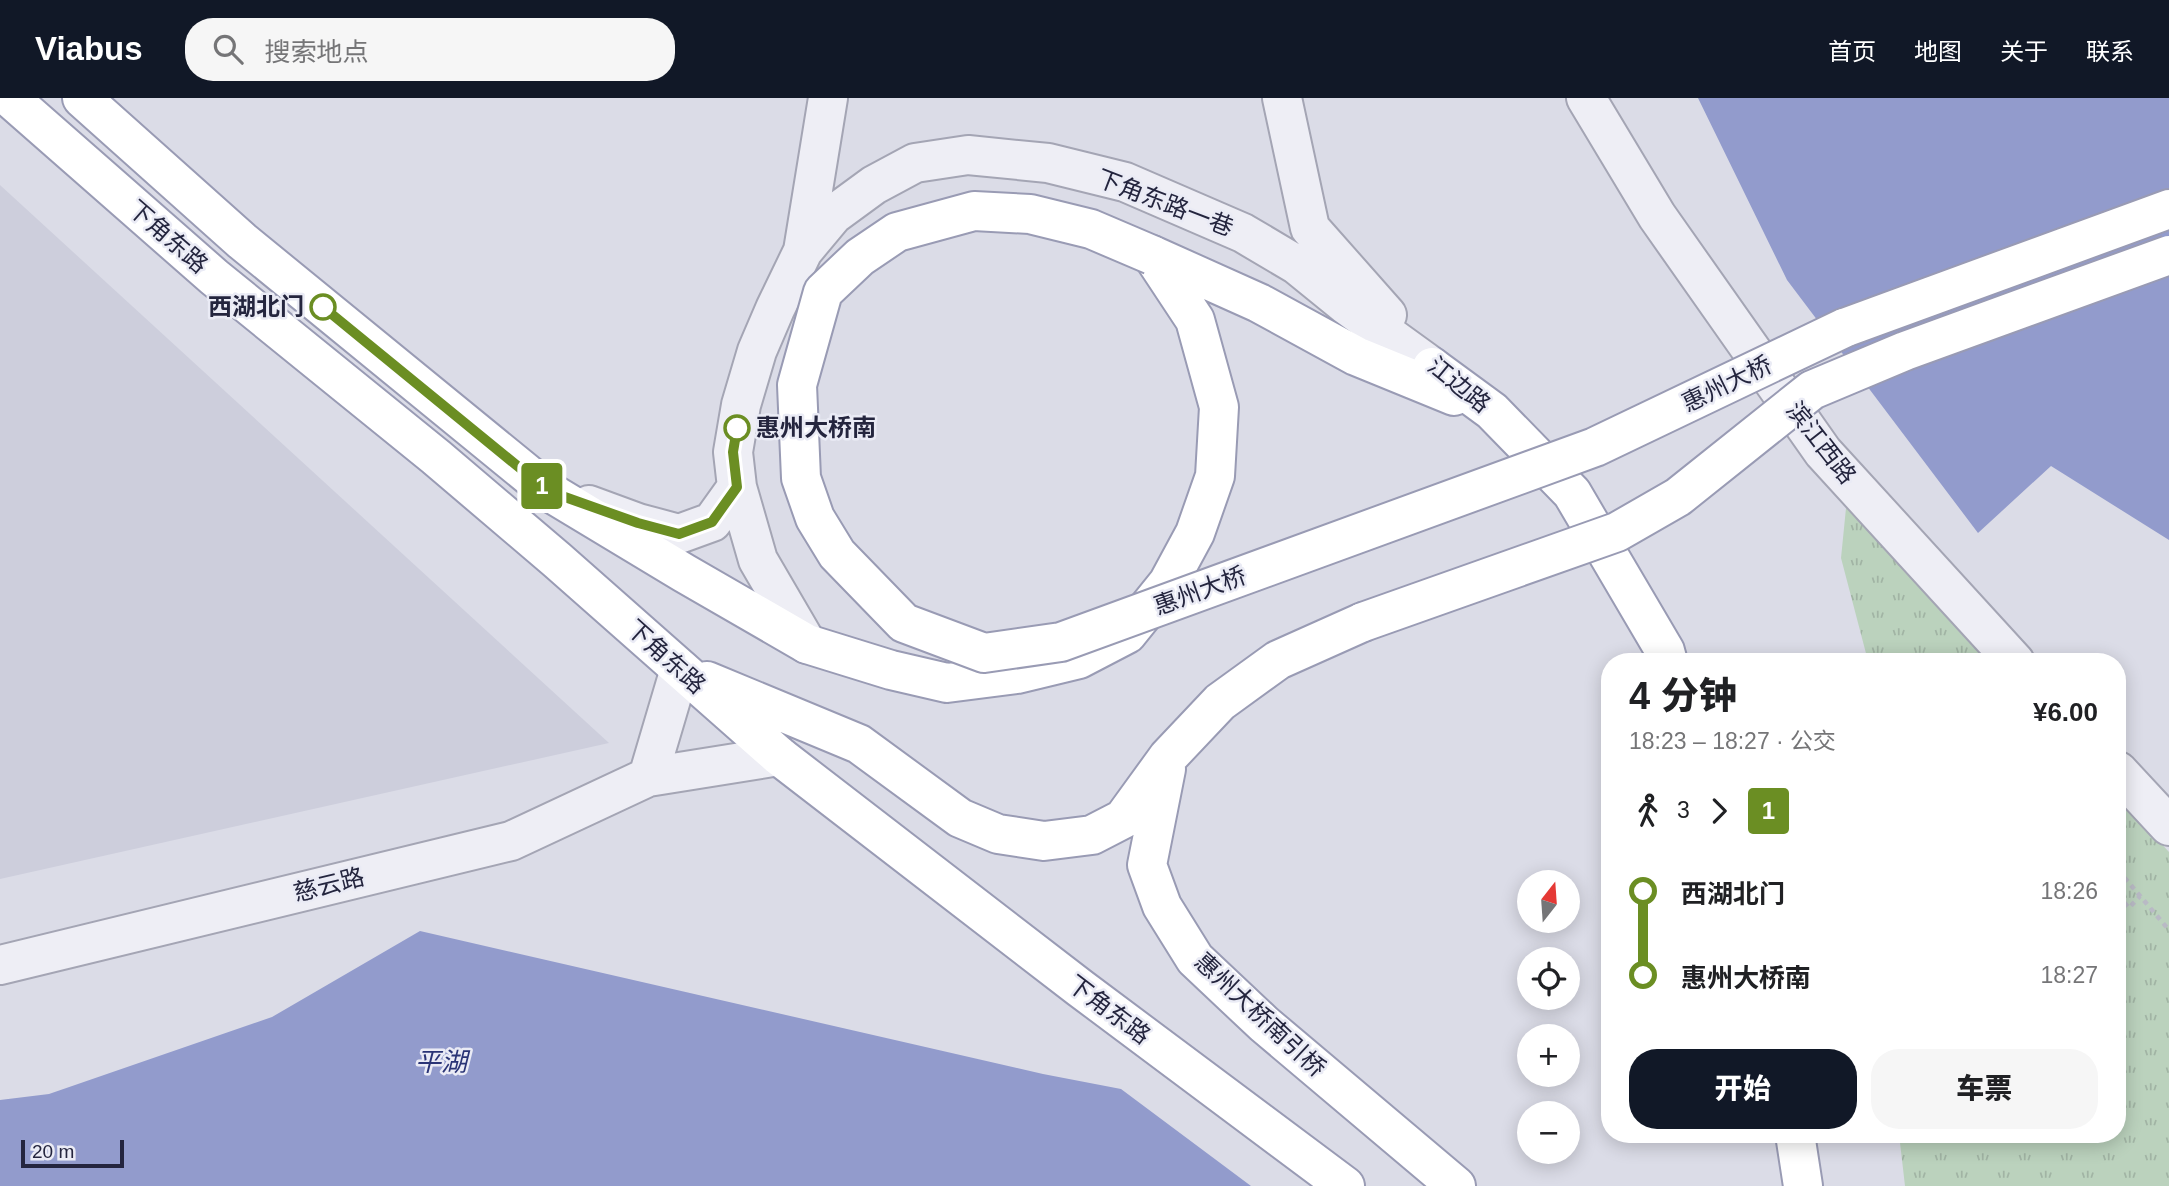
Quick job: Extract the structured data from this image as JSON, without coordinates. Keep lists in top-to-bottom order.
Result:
{
  "streets": {
    "main road": [
      "下角东路",
      "惠州大桥",
      "江边路",
      "惠州大桥南引桥"
    ],
    "street": ["下角东路一巷", "滨江西路", "慈云路"]
  },
  "crossings": [
    ["下角东路一巷", "下角东路"],
    ["下角东路一巷", "江边路"],
    ["下角东路", "惠州大桥"],
    ["下角东路", "慈云路"],
    ["惠州大桥", "江边路"],
    ["惠州大桥", "惠州大桥南引桥"]
  ],
  "water": ["平湖"],
  "places": ["西湖北门", "惠州大桥南"],
  "lines": ["bus line 1"],
  "scale_bar": "20 m",
  "north": "top",
  "page": {
    "header": "Viabus",
    "search": "搜索地点",
    "nav": [
      "首页",
      "地图",
      "关于",
      "联系"
    ],
    "on_map": "1",
    "heading": ["4 分钟", "18:23 – 18:27 · 公交", "¥6.00"],
    "legs": ["3", "1"],
    "list": [
      {
        "name": "西湖北门",
        "value": "18:26"
      },
      {
        "name": "惠州大桥南",
        "value": "18:27"
      }
    ],
    "map_buttons": ["+", "−"],
    "buttons": ["开始", "车票"],
    "scale": "20 m"
  }
}
